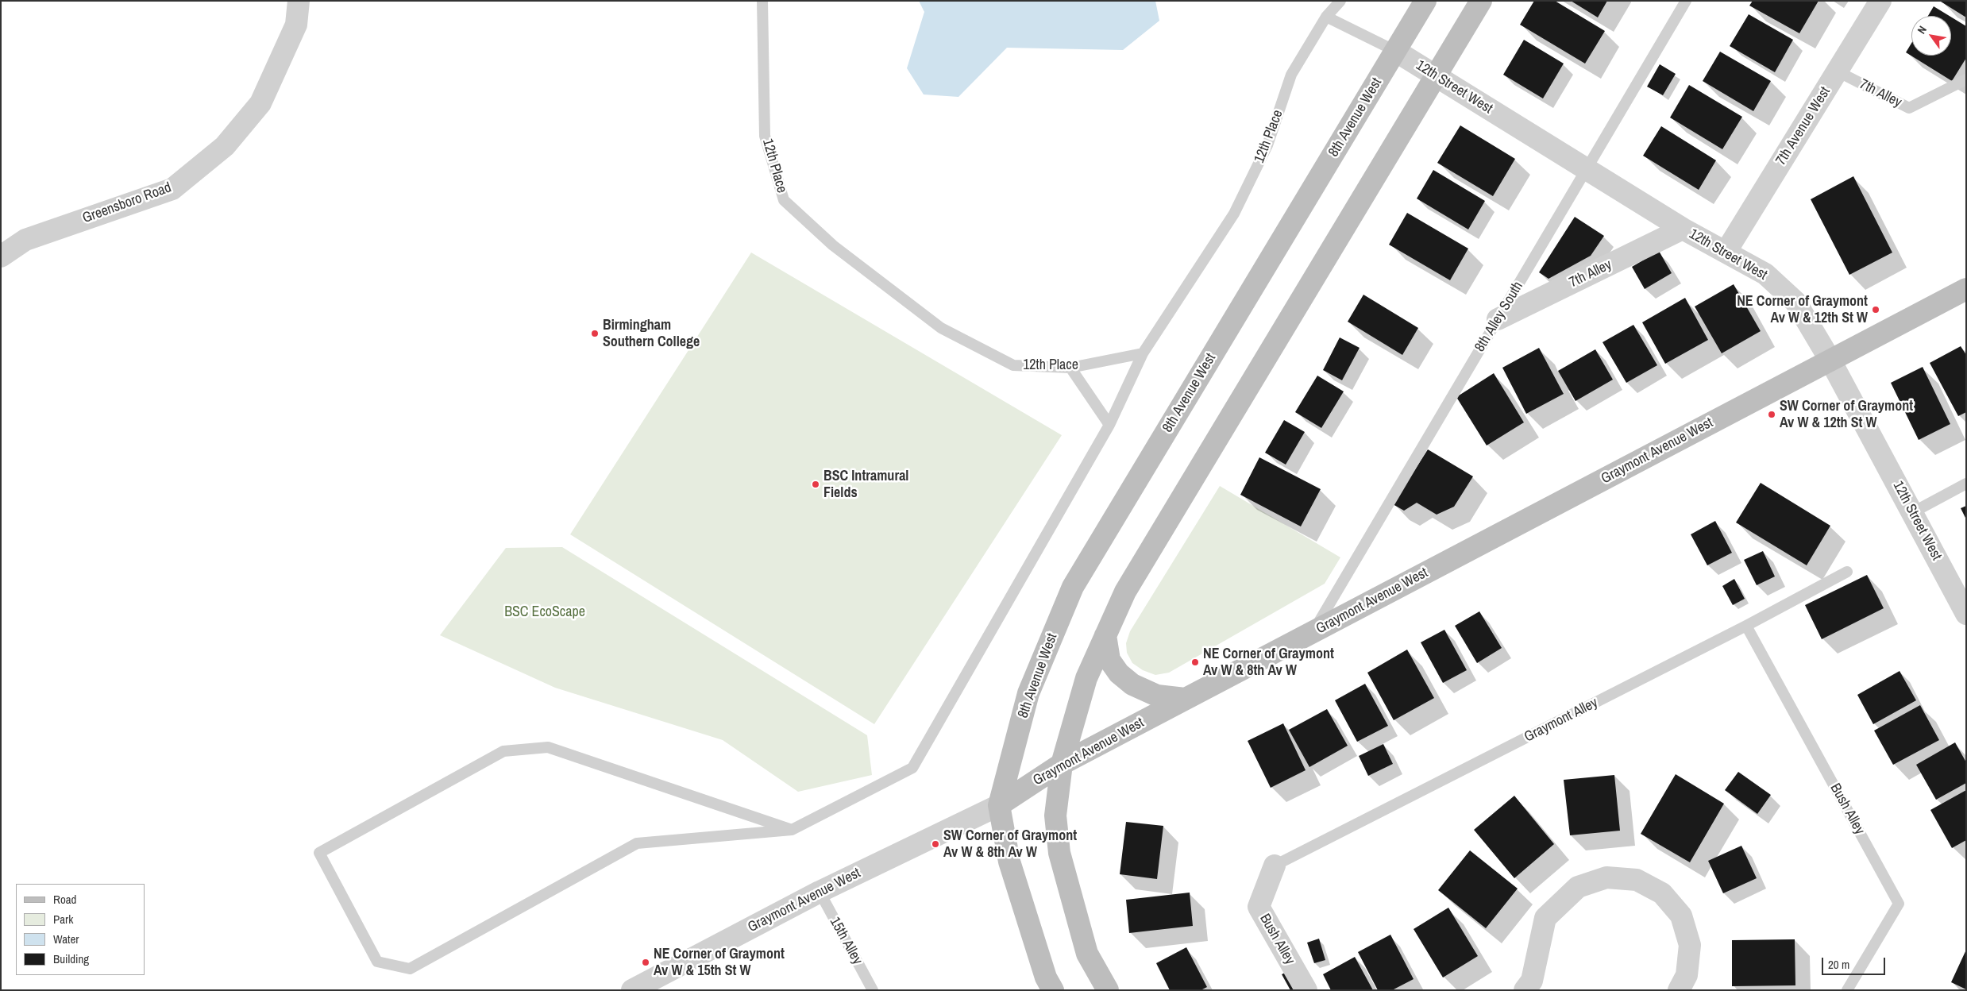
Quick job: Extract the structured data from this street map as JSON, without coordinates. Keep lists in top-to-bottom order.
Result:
{
  "streets": {
    "main road": ["8th Avenue West", "Graymont Avenue West"],
    "street": [
      "12th Street West",
      "7th Alley",
      "7th Avenue West",
      "Greensboro Road",
      "Bush Alley"
    ],
    "lane": [
      "12th Place",
      "8th Alley South",
      "Graymont Alley",
      "15th Alley"
    ]
  },
  "crossings": [
    ["12th Street West", "7th Alley"],
    ["12th Street West", "8th Avenue West"],
    ["12th Street West", "7th Avenue West"],
    ["12th Street West", "8th Alley South"],
    ["12th Street West", "Graymont Avenue West"],
    ["7th Alley", "7th Avenue West"],
    ["7th Alley", "8th Alley South"],
    ["8th Avenue West", "Graymont Avenue West"],
    ["8th Alley South", "Graymont Avenue West"],
    ["Graymont Avenue West", "15th Alley"],
    ["Graymont Alley", "Bush Alley"]
  ],
  "parks": ["BSC EcoScape"],
  "places": [
    "NE Corner of Graymont Av W & 12th St W",
    "Birmingham Southern College",
    "SW Corner of Graymont Av W & 12th St W",
    "BSC Intramural Fields",
    "NE Corner of Graymont Av W & 8th Av W",
    "SW Corner of Graymont Av W & 8th Av W",
    "NE Corner of Graymont Av W & 15th St W"
  ],
  "legend": [
    "Road",
    "Park",
    "Water",
    "Building"
  ],
  "scale_bar": "20 m",
  "north": "top left"
}
